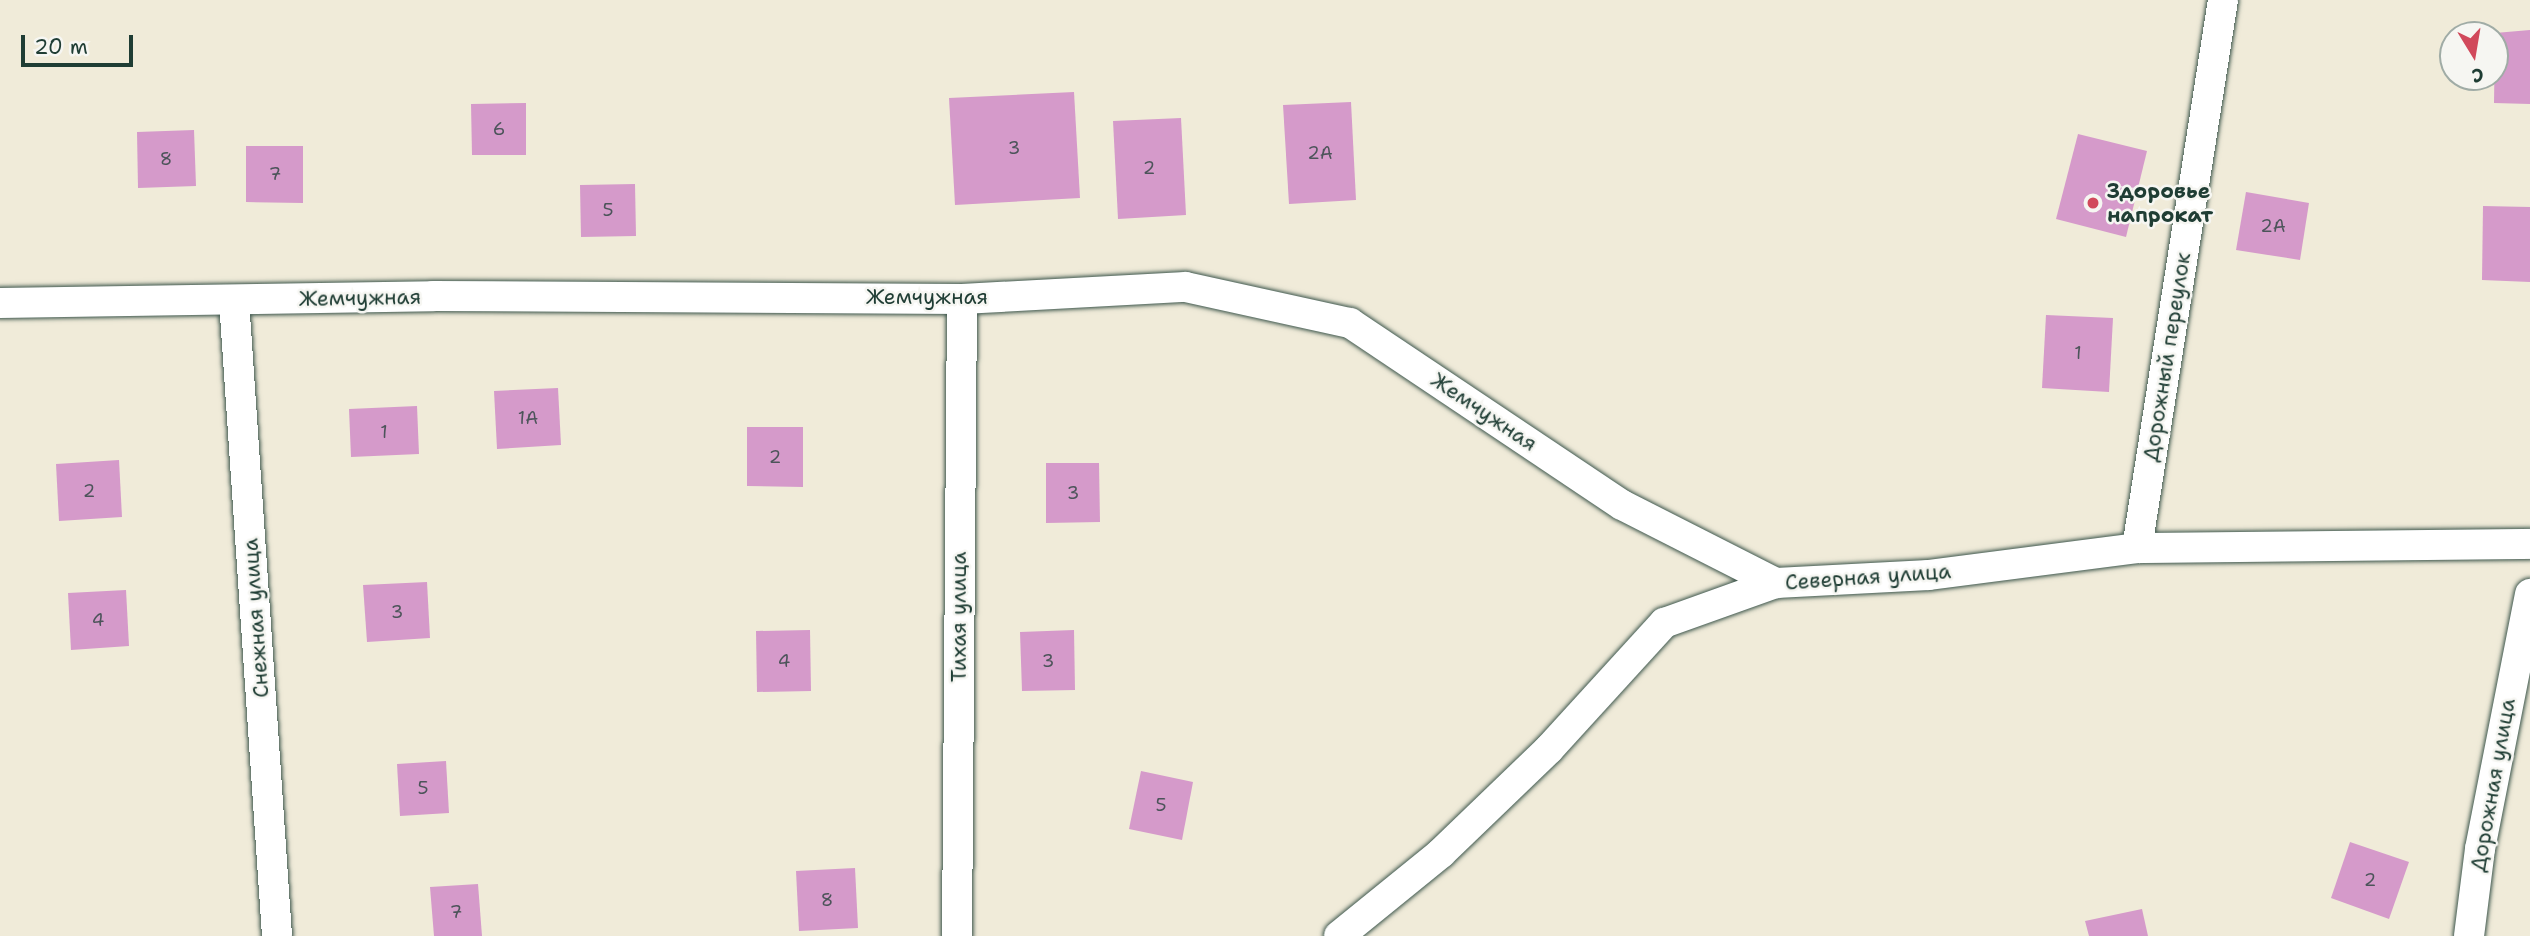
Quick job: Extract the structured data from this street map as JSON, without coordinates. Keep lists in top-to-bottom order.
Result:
{
  "streets": {
    "street": [
      "Жемчужная",
      "Дорожный переулок",
      "Северная улица",
      "Тихая улица",
      "Снежная улица",
      "Дорожная улица"
    ]
  },
  "crossings": [
    ["Жемчужная", "Северная улица"],
    ["Жемчужная", "Тихая улица"],
    ["Жемчужная", "Снежная улица"],
    ["Дорожный переулок", "Северная улица"]
  ],
  "places": ["Здоровье напрокат"],
  "house_numbers": [
    "6",
    "3",
    "2А",
    "8",
    "2",
    "7",
    "5",
    "2А",
    "1",
    "1А",
    "1",
    "2",
    "2",
    "3",
    "3",
    "4",
    "4",
    "3",
    "5",
    "5",
    "2",
    "8",
    "7"
  ],
  "scale_bar": "20 m",
  "north": "bottom"
}
